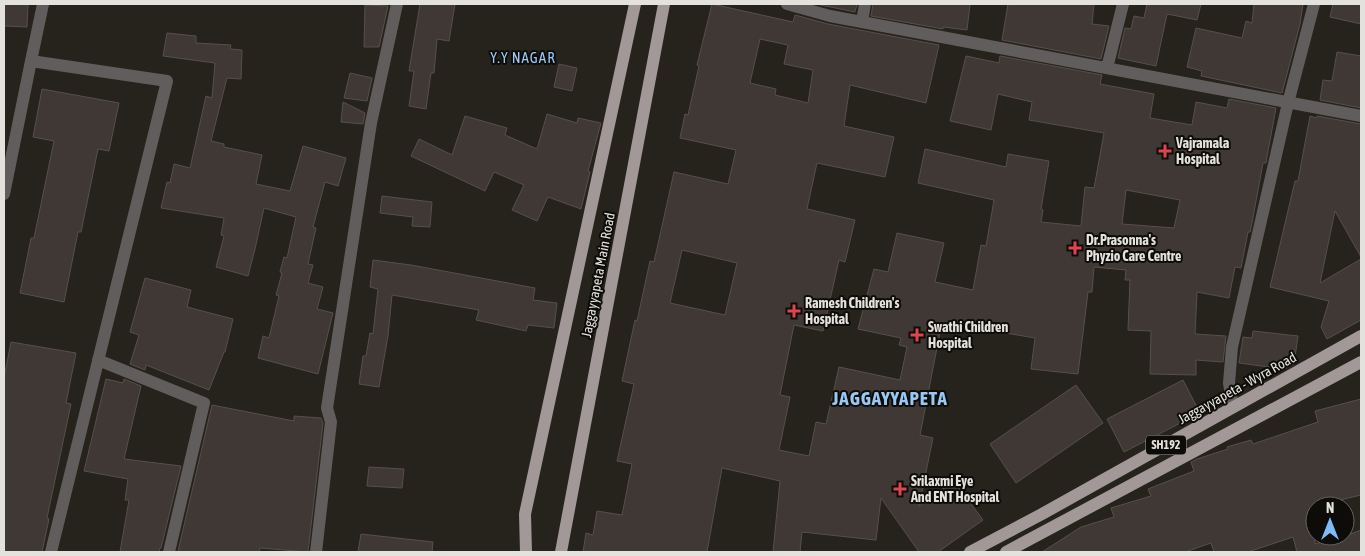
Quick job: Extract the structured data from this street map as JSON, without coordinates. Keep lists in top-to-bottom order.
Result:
{
  "streets": {
    "main road": ["Jaggayyapeta Main Road", "Jaggayyapeta - Wyra Road", "SH192"]
  },
  "districts": ["Y.Y NAGAR", "JAGGAYYAPETA"],
  "places": {
    "health": [
      "Vajramala Hospital",
      "Dr.Prasonna's Phyzio Care Centre",
      "Ramesh Children's Hospital",
      "Swathi Children Hospital",
      "Srilaxmi Eye And ENT Hospital"
    ]
  },
  "north": "top"
}
